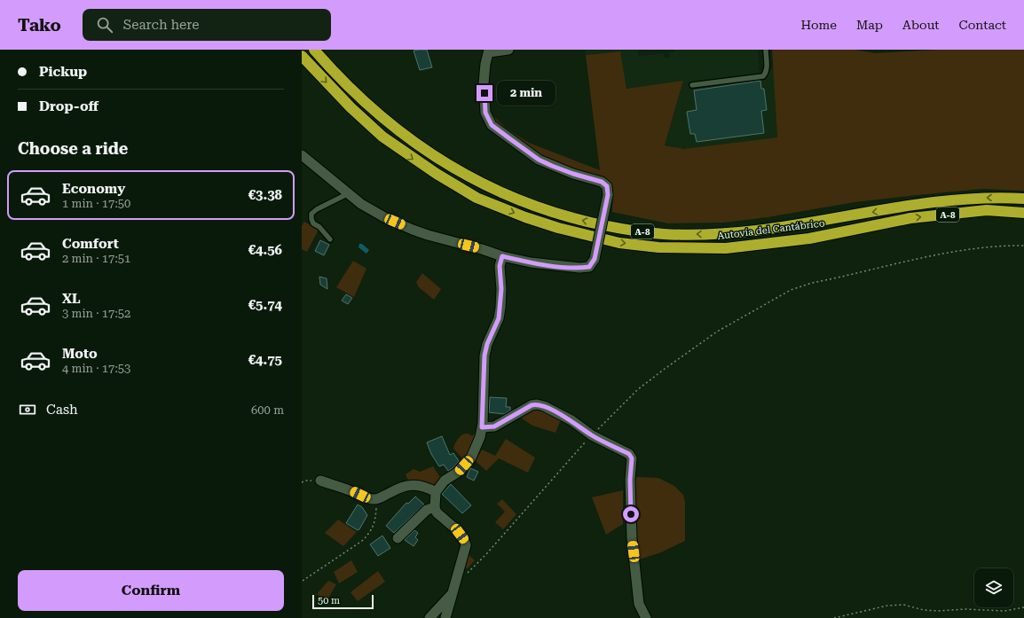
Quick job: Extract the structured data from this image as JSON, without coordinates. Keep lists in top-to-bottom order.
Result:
{
  "streets": {
    "highway": ["A-8", "Autovía del Cantábrico"]
  },
  "scale_bar": "50 m",
  "page": {
    "header": "Tako",
    "search": "Search here",
    "nav": [
      "Home",
      "Map",
      "About",
      "Contact"
    ],
    "banner": ["Pickup", "Drop-off"],
    "bubble": "2 min",
    "heading": "Choose a ride",
    "list": [
      {
        "name": "Economy",
        "note": "1 min · 17:50",
        "value": "€3.38"
      },
      {
        "name": "Comfort",
        "note": "2 min · 17:51",
        "value": "€4.56"
      },
      {
        "name": "XL",
        "note": "3 min · 17:52",
        "value": "€5.74"
      },
      {
        "name": "Moto",
        "note": "4 min · 17:53",
        "value": "€4.75"
      }
    ],
    "pay": ["Cash", "600 m"],
    "buttons": "Confirm",
    "scale": "50 m"
  }
}
